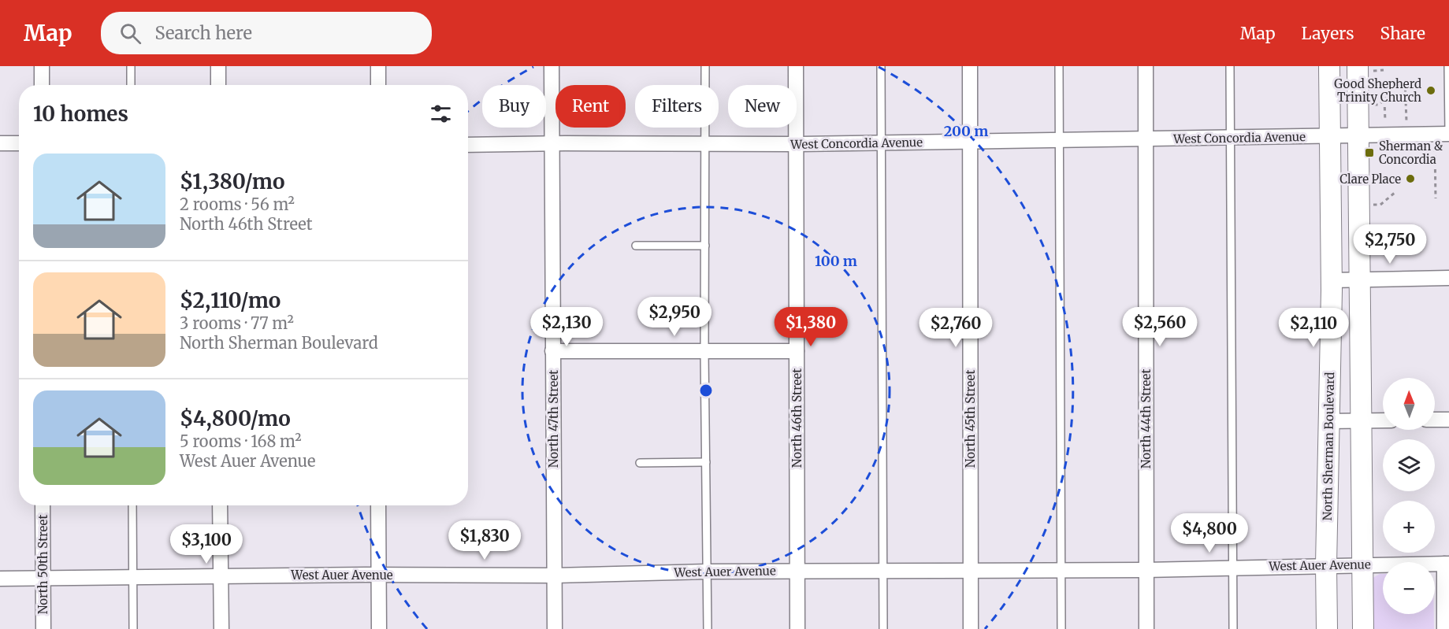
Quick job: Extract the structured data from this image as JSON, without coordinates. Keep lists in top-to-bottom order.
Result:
{
  "streets": {
    "main road": ["North Sherman Boulevard"],
    "street": [
      "West Concordia Avenue",
      "North 46th Street",
      "North 47th Street",
      "North 45th Street",
      "North 44th Street",
      "North 50th Street",
      "West Auer Avenue"
    ]
  },
  "crossings": [
    ["West Concordia Avenue", "North 46th Street"],
    ["West Concordia Avenue", "North 47th Street"],
    ["West Concordia Avenue", "North 45th Street"],
    ["West Concordia Avenue", "North 44th Street"],
    ["West Concordia Avenue", "North Sherman Boulevard"],
    ["North 46th Street", "West Auer Avenue"],
    ["North 47th Street", "West Auer Avenue"],
    ["North 45th Street", "West Auer Avenue"],
    ["North 44th Street", "West Auer Avenue"],
    ["North Sherman Boulevard", "West Auer Avenue"],
    ["North 50th Street", "West Auer Avenue"]
  ],
  "places": {
    "other": ["Good Shepherd Trinity Church", "Clare Place"],
    "transit": ["Sherman & Concordia"]
  },
  "north": "top",
  "page": {
    "header": "Map",
    "search": "Search here",
    "nav": ["Map", "Layers", "Share"],
    "chip": [
      "Buy",
      "Rent",
      "Filters",
      "New"
    ],
    "heading": "10 homes",
    "list": [
      {
        "name": "$1,380/mo",
        "note": "2 rooms · 56 m² · North 46th Street"
      },
      {
        "name": "$2,110/mo",
        "note": "3 rooms · 77 m² · North Sherman Boulevard"
      },
      {
        "name": "$4,800/mo",
        "note": "5 rooms · 168 m² · West Auer Avenue"
      }
    ],
    "price": [
      "$2,750",
      "$2,950",
      "$2,130",
      "$1,380",
      "$2,560",
      "$2,760",
      "$2,110",
      "$4,800",
      "$1,830",
      "$3,100"
    ],
    "map_buttons": ["+", "−"]
  },
  "rings": ["200 m", "100 m"]
}
